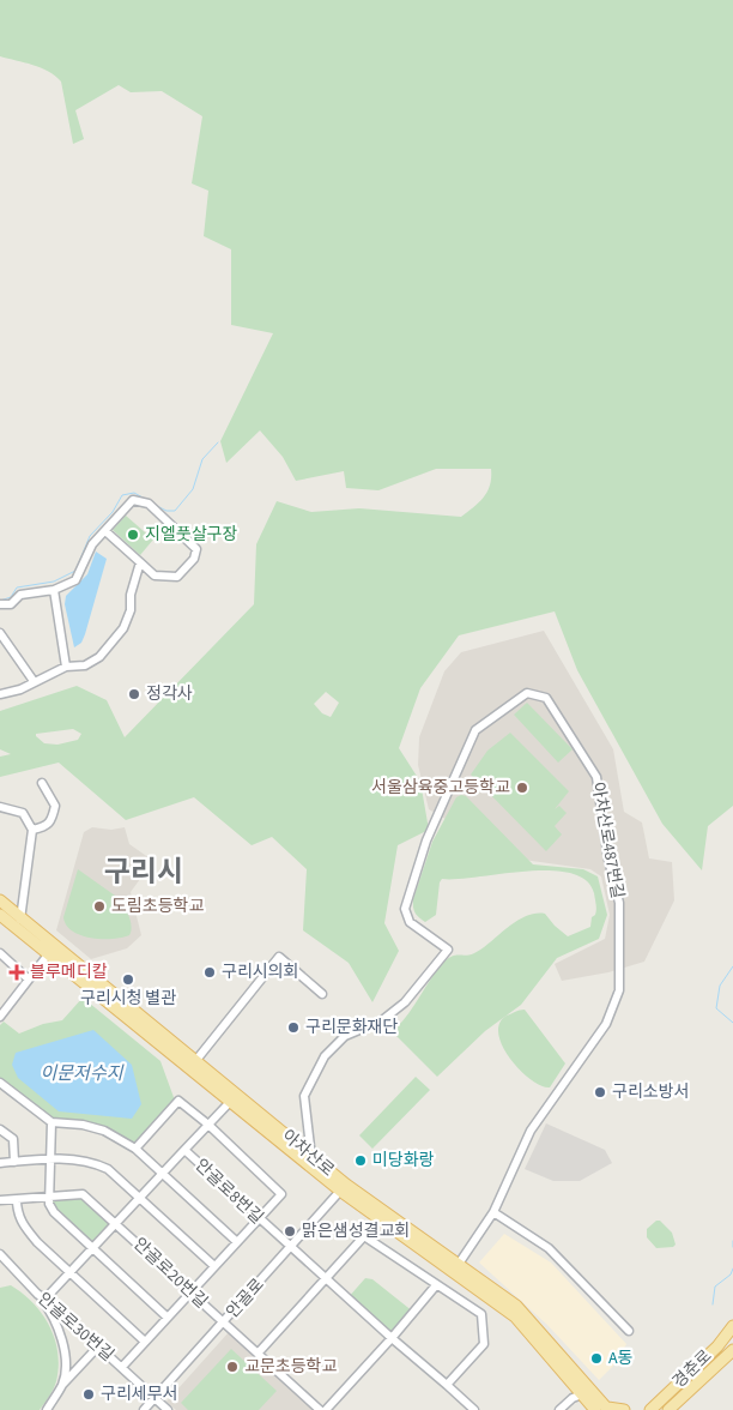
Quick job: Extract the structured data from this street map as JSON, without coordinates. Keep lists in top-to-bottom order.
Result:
{
  "streets": {
    "main road": ["아차산로", "경춘로"],
    "street": [
      "아차산로487번길",
      "안골로8번길",
      "안골로20번길",
      "안골로",
      "안골로30번길"
    ]
  },
  "crossings": [
    ["아차산로487번길", "아차산로"],
    ["아차산로", "안골로8번길"],
    ["아차산로", "안골로"],
    ["안골로8번길", "안골로"],
    ["안골로20번길", "안골로"],
    ["안골로", "안골로30번길"]
  ],
  "districts": ["구리시"],
  "water": ["이문저수지"],
  "places": {
    "other": [
      "지엘풋살구장",
      "정각사",
      "서울삼육중고등학교",
      "도림초등학교",
      "구리시의회",
      "구리시청 별관",
      "구리문화재단",
      "구리소방서",
      "미당화랑",
      "맑은샘성결교회",
      "A동",
      "교문초등학교",
      "구리세무서"
    ],
    "health": ["블루메디칼"]
  }
}
